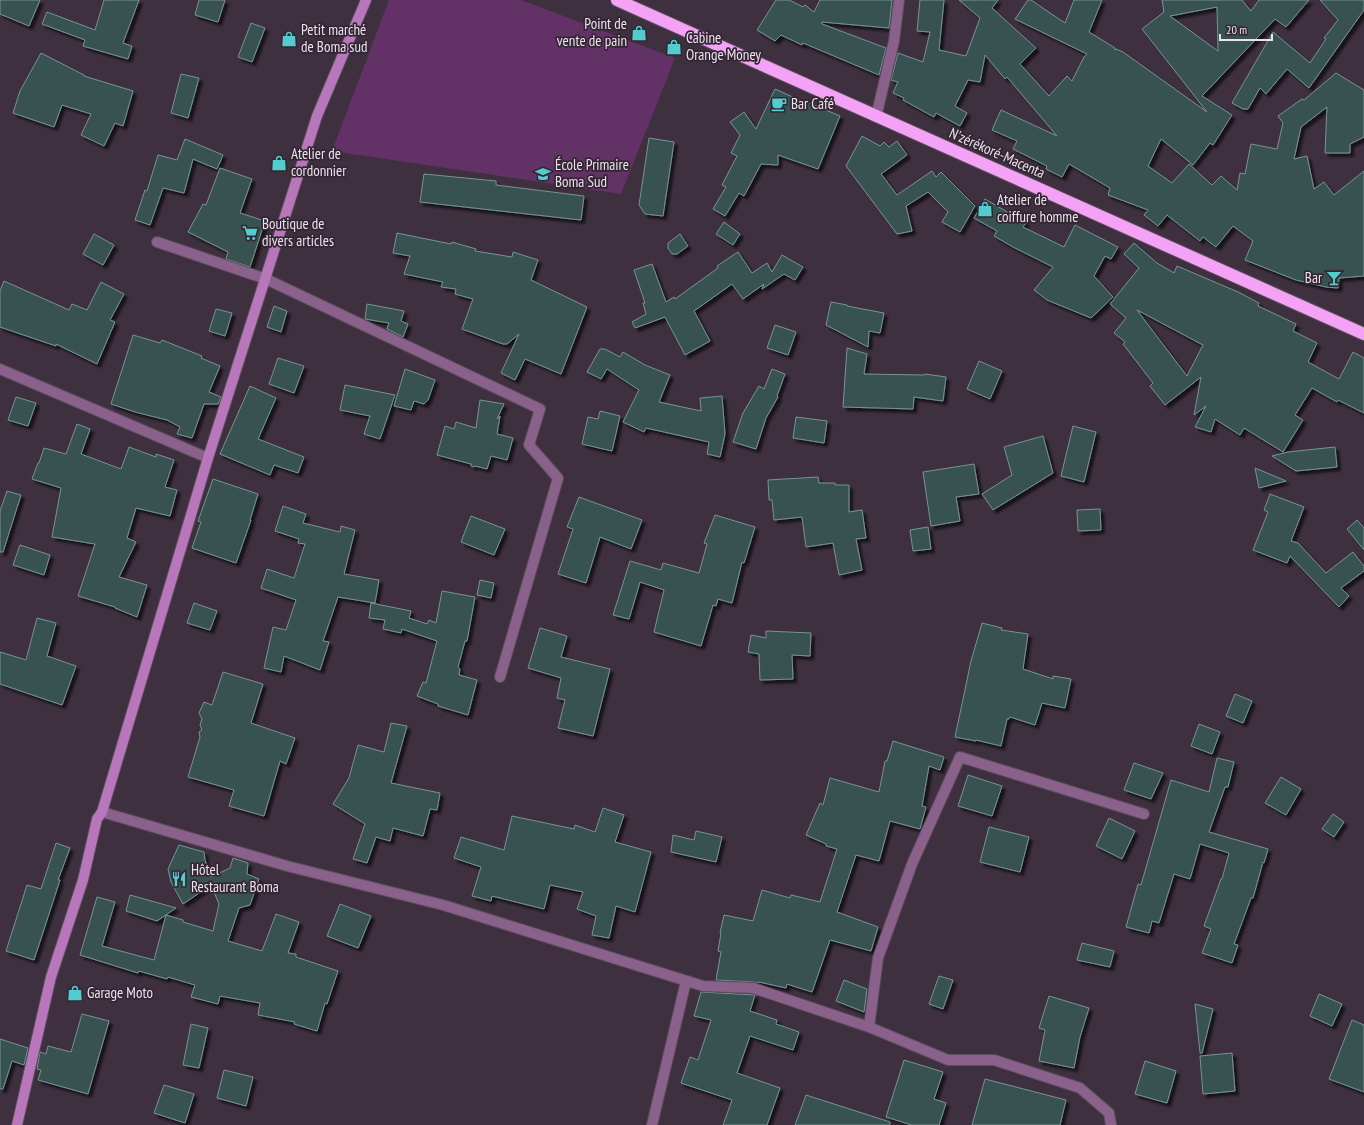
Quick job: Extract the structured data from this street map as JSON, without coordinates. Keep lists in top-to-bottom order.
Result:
{
  "streets": {
    "highway": ["N'zérékoré-Macenta"]
  },
  "places": {
    "shop": [
      "Point de vente de pain",
      "Petit marché de Boma sud",
      "Cabine Orange Money",
      "Atelier de cordonnier",
      "Atelier de coiffure homme",
      "Garage Moto"
    ],
    "cafe": ["Bar Café"],
    "school or university": ["École Primaire Boma Sud"],
    "supermarket": ["Boutique de divers articles"],
    "bar": ["Bar"],
    "restaurant": ["Hôtel Restaurant Boma"]
  },
  "scale_bar": "20 m"
}
